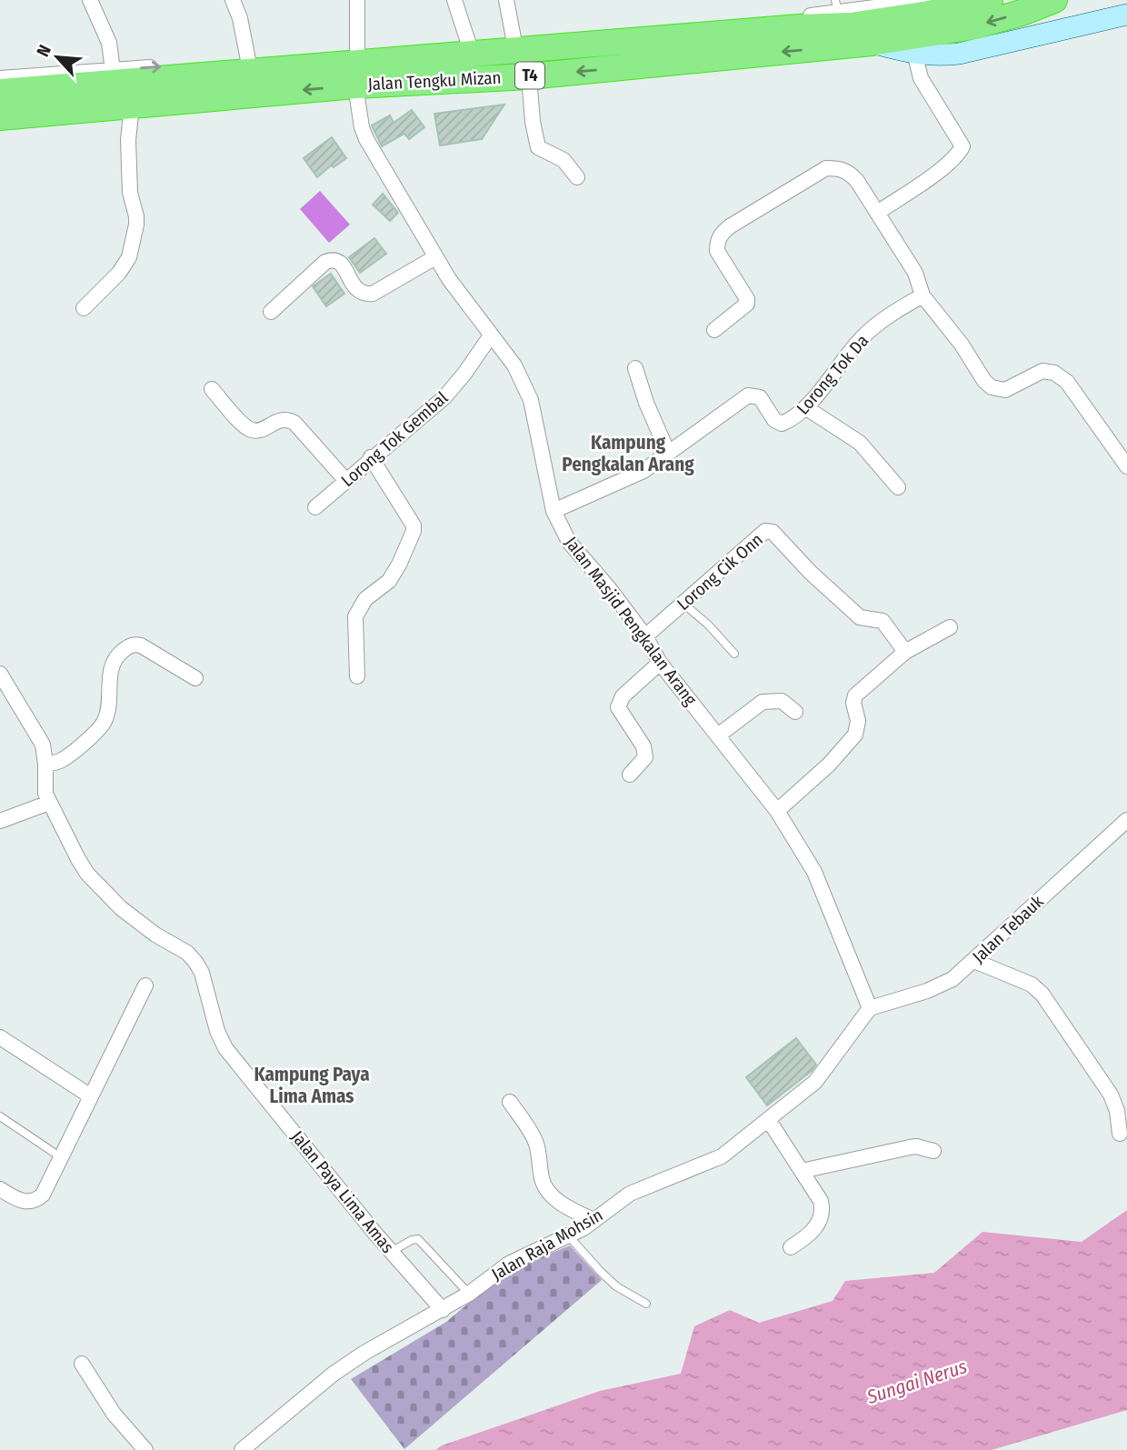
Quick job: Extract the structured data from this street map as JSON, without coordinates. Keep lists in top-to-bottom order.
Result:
{
  "streets": {
    "highway": ["T4", "Jalan Tengku Mizan"],
    "street": [
      "Lorong Tok Da",
      "Lorong Tok Gembal",
      "Lorong Cik Onn",
      "Jalan Masjid Pengkalan Arang",
      "Jalan Tebauk",
      "Jalan Paya Lima Amas",
      "Jalan Raja Mohsin"
    ]
  },
  "crossings": [
    ["Jalan Tengku Mizan", "Jalan Masjid Pengkalan Arang"],
    ["Lorong Tok Da", "Jalan Masjid Pengkalan Arang"],
    ["Lorong Tok Gembal", "Jalan Masjid Pengkalan Arang"],
    ["Lorong Cik Onn", "Jalan Masjid Pengkalan Arang"],
    ["Jalan Masjid Pengkalan Arang", "Jalan Tebauk"],
    ["Jalan Masjid Pengkalan Arang", "Jalan Raja Mohsin"],
    ["Jalan Tebauk", "Jalan Raja Mohsin"],
    ["Jalan Paya Lima Amas", "Jalan Raja Mohsin"]
  ],
  "districts": ["Kampung Pengkalan Arang", "Kampung Paya Lima Amas"],
  "water": ["Sungai Nerus"],
  "north": "top left"
}
